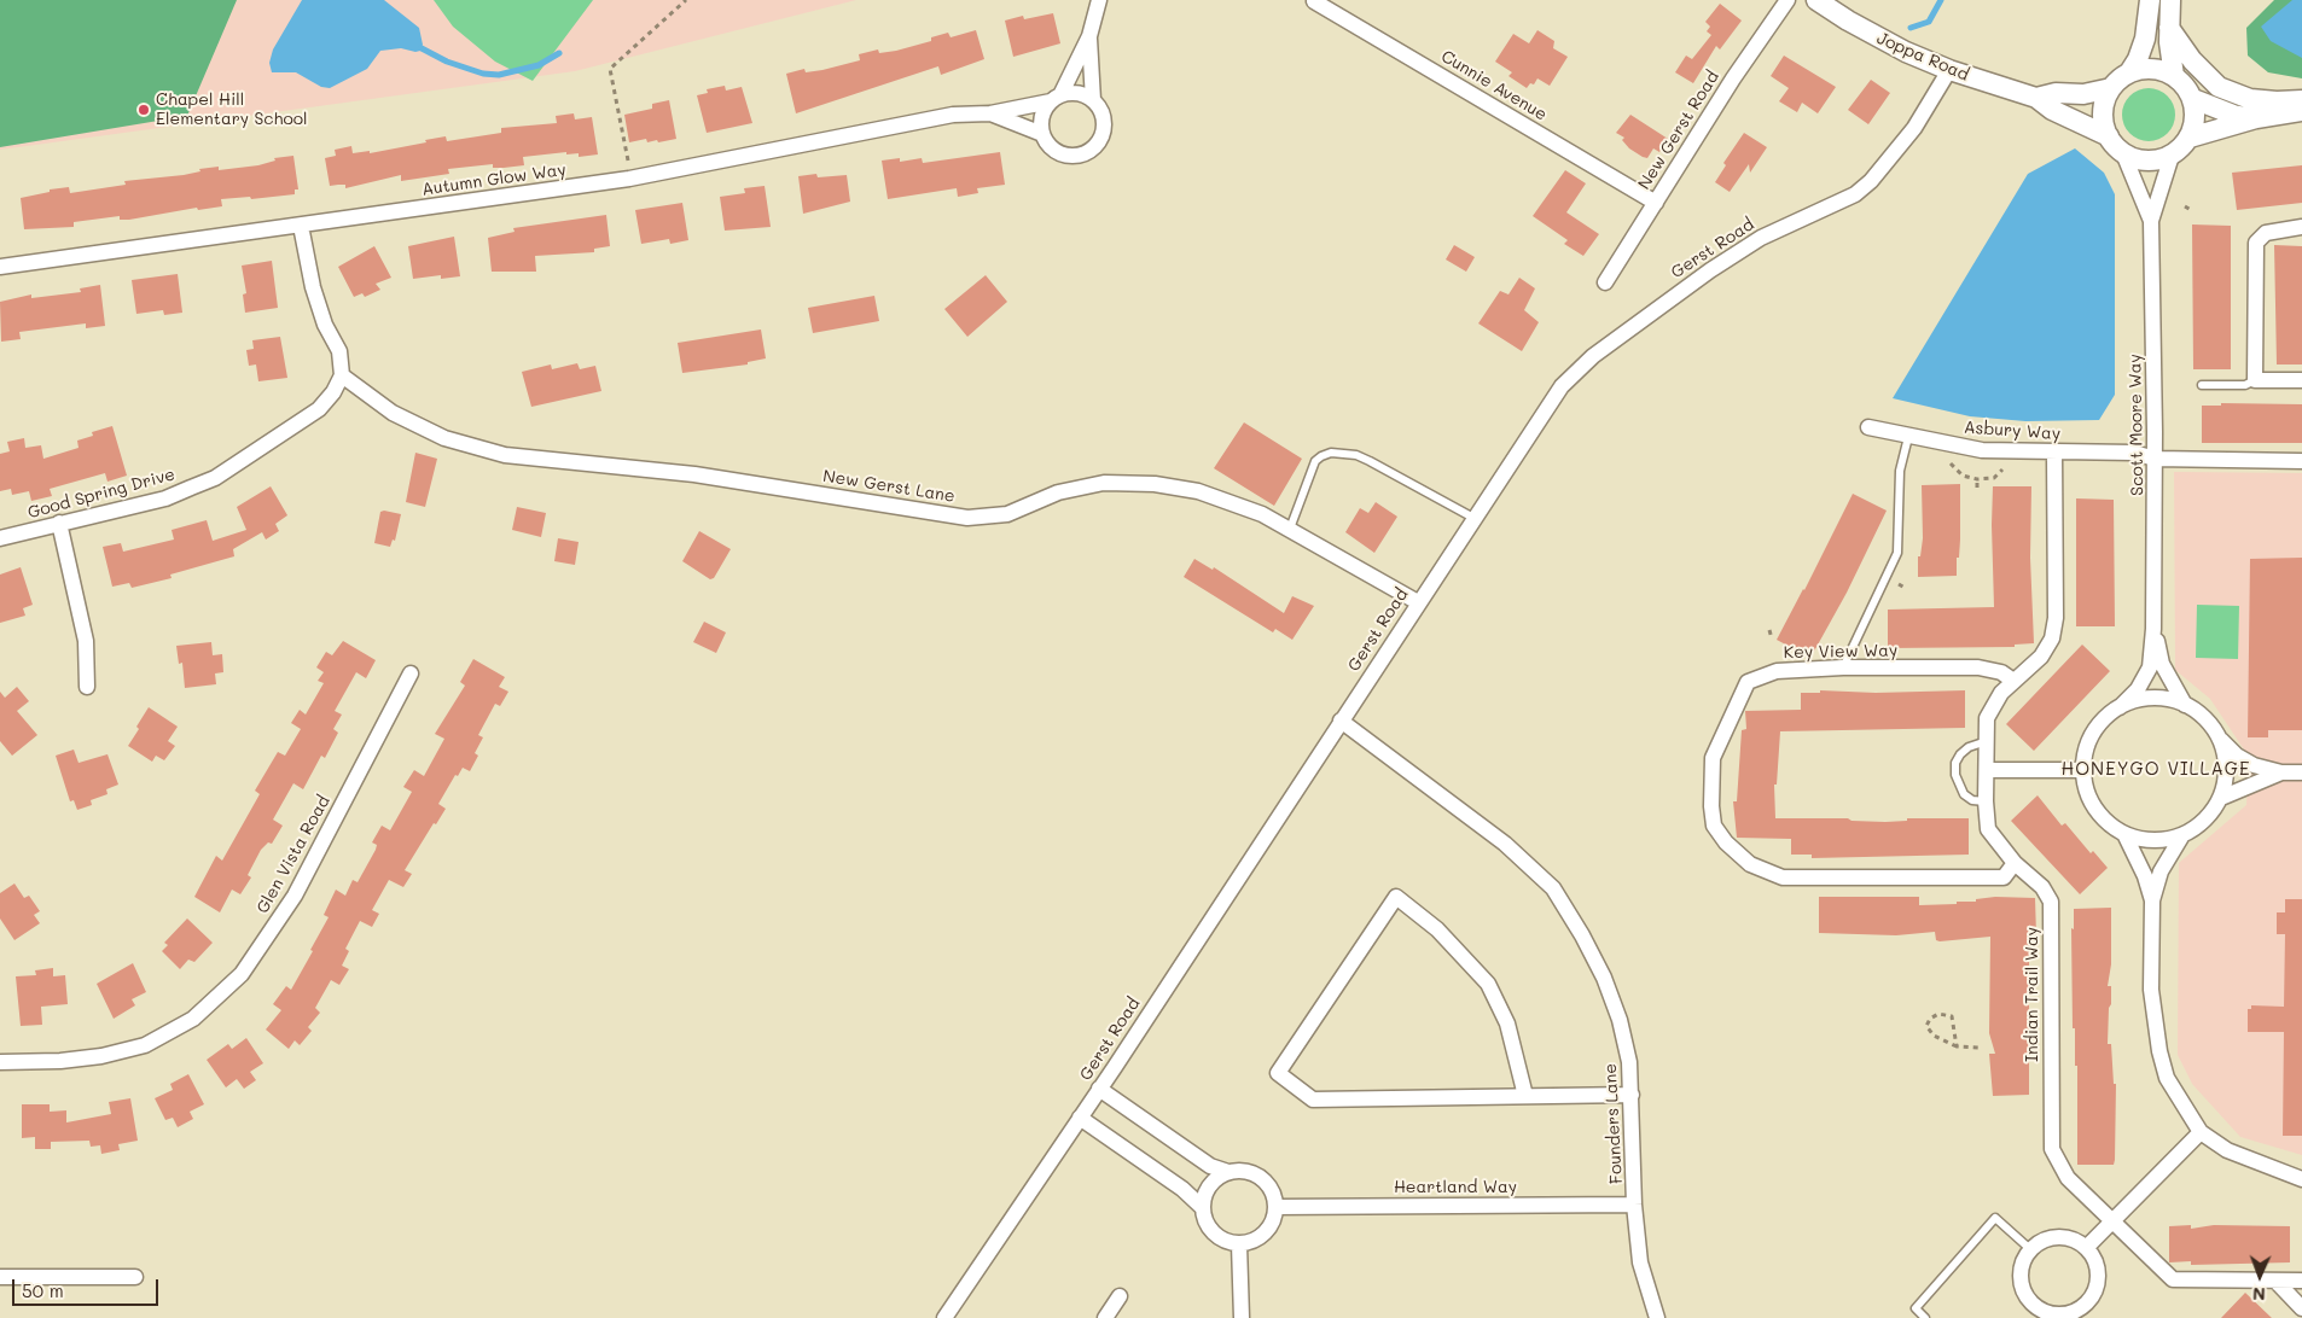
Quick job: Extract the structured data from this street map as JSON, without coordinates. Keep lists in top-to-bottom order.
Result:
{
  "streets": {
    "street": [
      "Joppa Road",
      "Cunnie Avenue",
      "New Gerst Road",
      "Autumn Glow Way",
      "Gerst Road",
      "Scott Moore Way",
      "Asbury Way",
      "New Gerst Lane",
      "Good Spring Drive",
      "Key View Way",
      "Glen Vista Road",
      "Indian Trail Way",
      "Founders Lane",
      "Heartland Way"
    ]
  },
  "crossings": [
    ["Joppa Road", "Gerst Road"],
    ["Joppa Road", "Scott Moore Way"],
    ["Cunnie Avenue", "New Gerst Road"],
    ["Gerst Road", "New Gerst Lane"],
    ["Gerst Road", "Founders Lane"],
    ["Scott Moore Way", "Asbury Way"],
    ["Asbury Way", "Indian Trail Way"],
    ["New Gerst Lane", "Good Spring Drive"],
    ["Key View Way", "Indian Trail Way"],
    ["Founders Lane", "Heartland Way"]
  ],
  "districts": ["HONEYGO VILLAGE"],
  "places": ["Chapel Hill Elementary School"],
  "scale_bar": "50 m",
  "north": "bottom"
}
